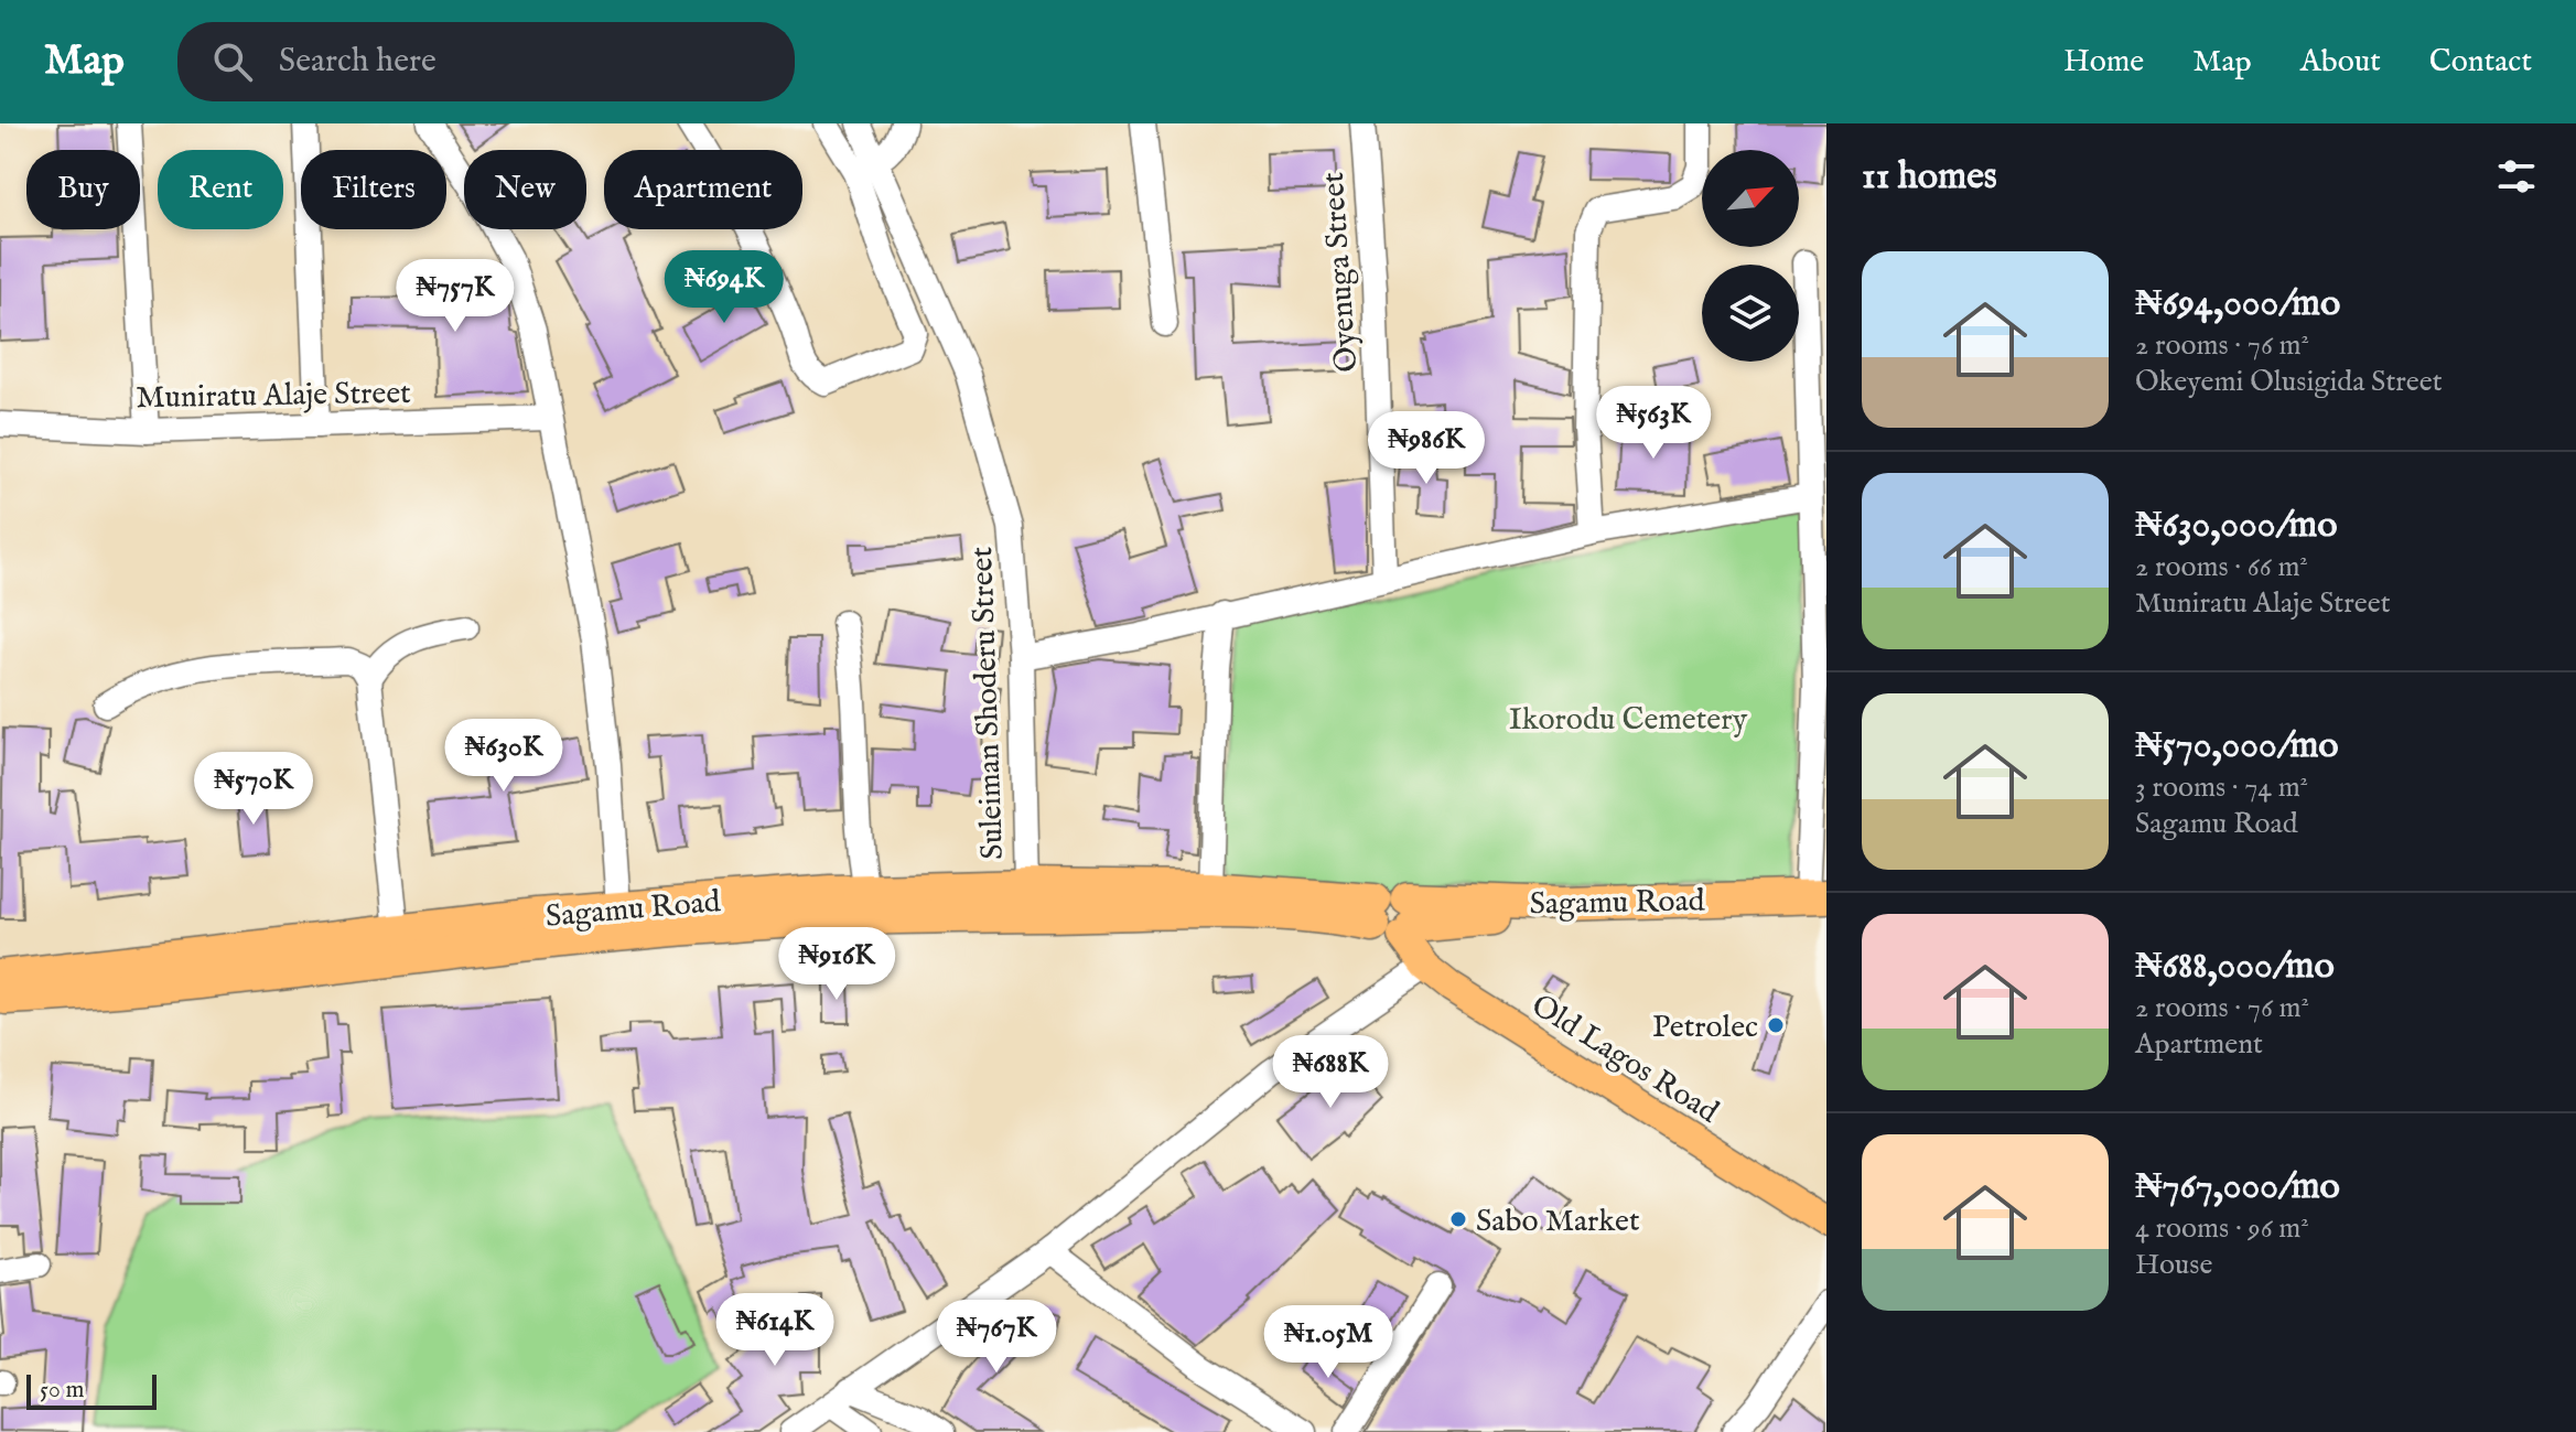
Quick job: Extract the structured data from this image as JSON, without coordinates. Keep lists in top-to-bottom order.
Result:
{
  "streets": {
    "highway": ["Sagamu Road"],
    "main road": ["Old Lagos Road"],
    "street": ["Oyenuga Street", "Muniratu Alaje Street", "Suleiman Shoderu Street"]
  },
  "crossings": [
    ["Suleiman Shoderu Street", "Sagamu Road"],
    ["Sagamu Road", "Old Lagos Road"]
  ],
  "parks": ["Ikorodu Cemetery"],
  "places": ["Petrolec", "Sabo Market"],
  "scale_bar": "50 m",
  "north": "top right",
  "page": {
    "header": "Map",
    "search": "Search here",
    "nav": [
      "Home",
      "Map",
      "About",
      "Contact"
    ],
    "heading": "11 homes",
    "chip": [
      "Buy",
      "Rent",
      "Filters",
      "New",
      "Apartment"
    ],
    "list": [
      {
        "name": "₦694,000/mo",
        "note": "2 rooms · 76 m² · Okeyemi Olusigida Street"
      },
      {
        "name": "₦630,000/mo",
        "note": "2 rooms · 66 m² · Muniratu Alaje Street"
      },
      {
        "name": "₦570,000/mo",
        "note": "3 rooms · 74 m² · Sagamu Road"
      },
      {
        "name": "₦688,000/mo",
        "note": "2 rooms · 76 m² · Apartment"
      },
      {
        "name": "₦767,000/mo",
        "note": "4 rooms · 96 m² · House"
      }
    ],
    "price": [
      "₦694K",
      "₦757K",
      "₦563K",
      "₦986K",
      "₦630K",
      "₦570K",
      "₦916K",
      "₦688K",
      "₦614K",
      "₦767K",
      "₦1.05M"
    ],
    "scale": "50 m"
  }
}
